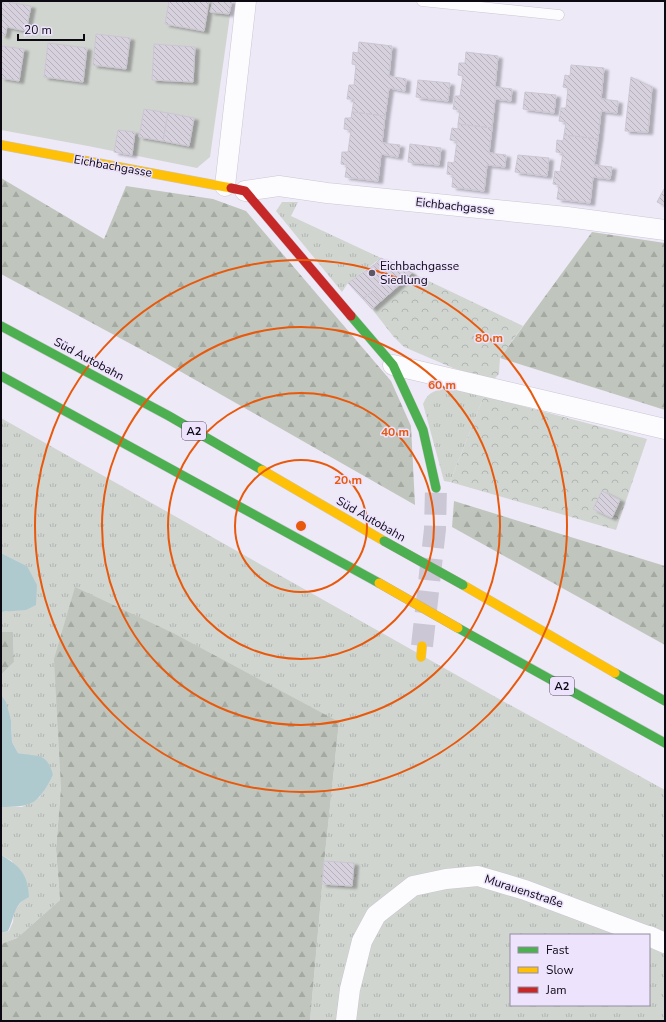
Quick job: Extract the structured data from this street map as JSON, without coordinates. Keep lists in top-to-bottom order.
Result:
{
  "streets": {
    "main road": ["Eichbachgasse", "Süd Autobahn", "A2"],
    "street": ["Murauenstraße"]
  },
  "places": ["Eichbachgasse Siedlung"],
  "legend": ["Fast", "Slow", "Jam"],
  "scale_bar": "20 m",
  "rings": [
    "80 m",
    "60 m",
    "40 m",
    "20 m"
  ]
}
